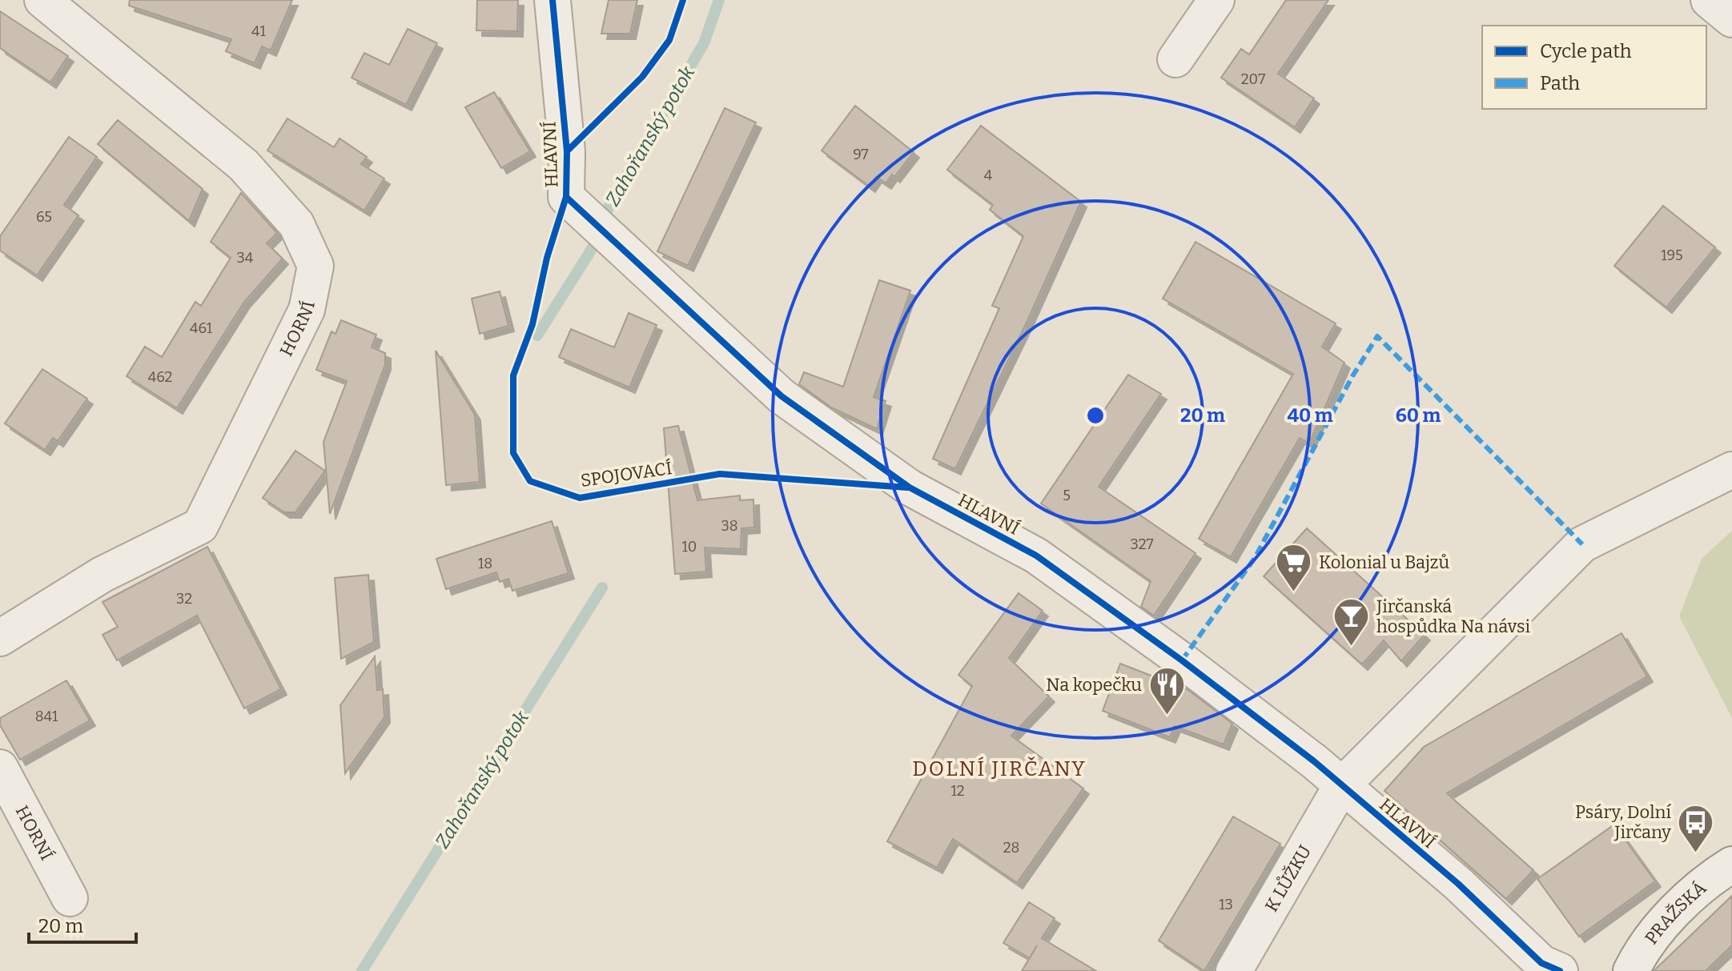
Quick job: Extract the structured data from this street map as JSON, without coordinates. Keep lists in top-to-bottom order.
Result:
{
  "streets": {
    "street": [
      "HLAVNÍ",
      "HORNÍ",
      "K LŮŽKU",
      "PRAŽSKÁ"
    ],
    "cycle path": ["SPOJOVACÍ"]
  },
  "crossings": [
    ["HLAVNÍ", "K LŮŽKU"]
  ],
  "districts": ["DOLNÍ JIRČANY"],
  "water": ["Zahořanský potok"],
  "places": {
    "supermarket": ["Kolonial u Bajzů"],
    "bar": ["Jirčanská hospůdka Na návsi"],
    "restaurant": ["Na kopečku"],
    "bus stop": ["Psáry, Dolní Jirčany"]
  },
  "house_numbers": [
    "41",
    "207",
    "97",
    "4",
    "65",
    "195",
    "34",
    "461",
    "462",
    "5",
    "38",
    "327",
    "10",
    "18",
    "32",
    "841",
    "12",
    "28",
    "13"
  ],
  "legend": ["Cycle path", "Path"],
  "scale_bar": "20 m",
  "rings": ["20 m", "40 m", "60 m"]
}
